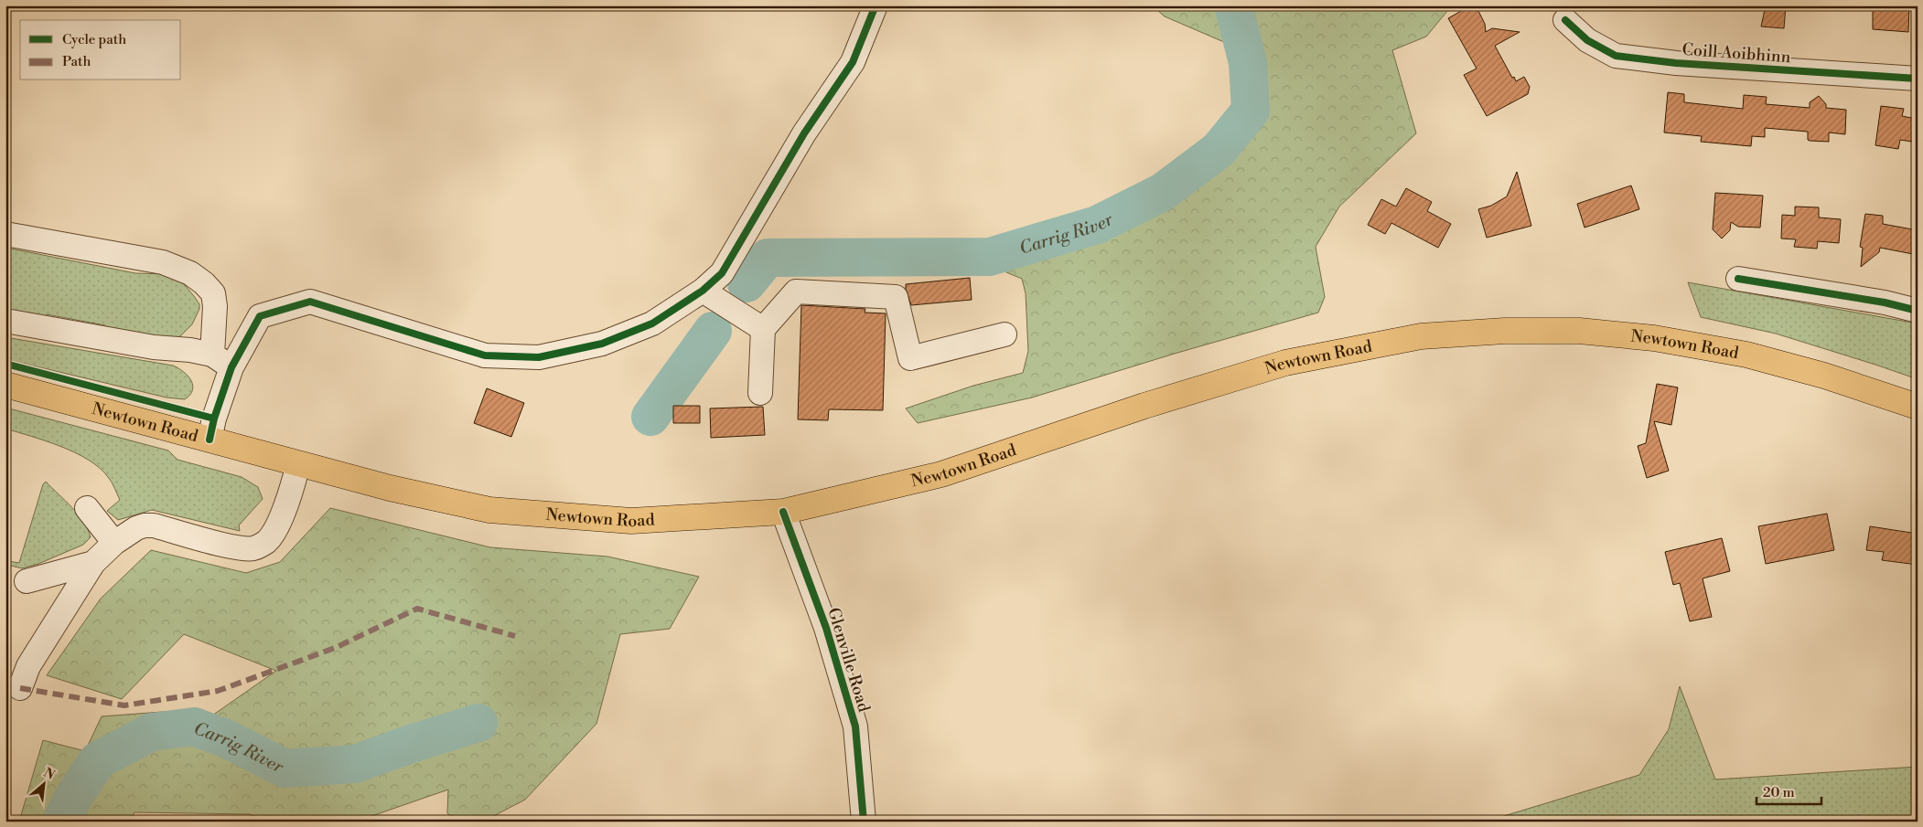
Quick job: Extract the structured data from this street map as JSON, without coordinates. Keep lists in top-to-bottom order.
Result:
{
  "streets": {
    "main road": ["Newtown Road"],
    "street": ["Coill Aoibhinn", "Glenville Road"]
  },
  "crossings": [
    ["Newtown Road", "Glenville Road"]
  ],
  "water": ["Carrig River"],
  "legend": ["Cycle path", "Path"],
  "scale_bar": "20 m",
  "north": "top right"
}
